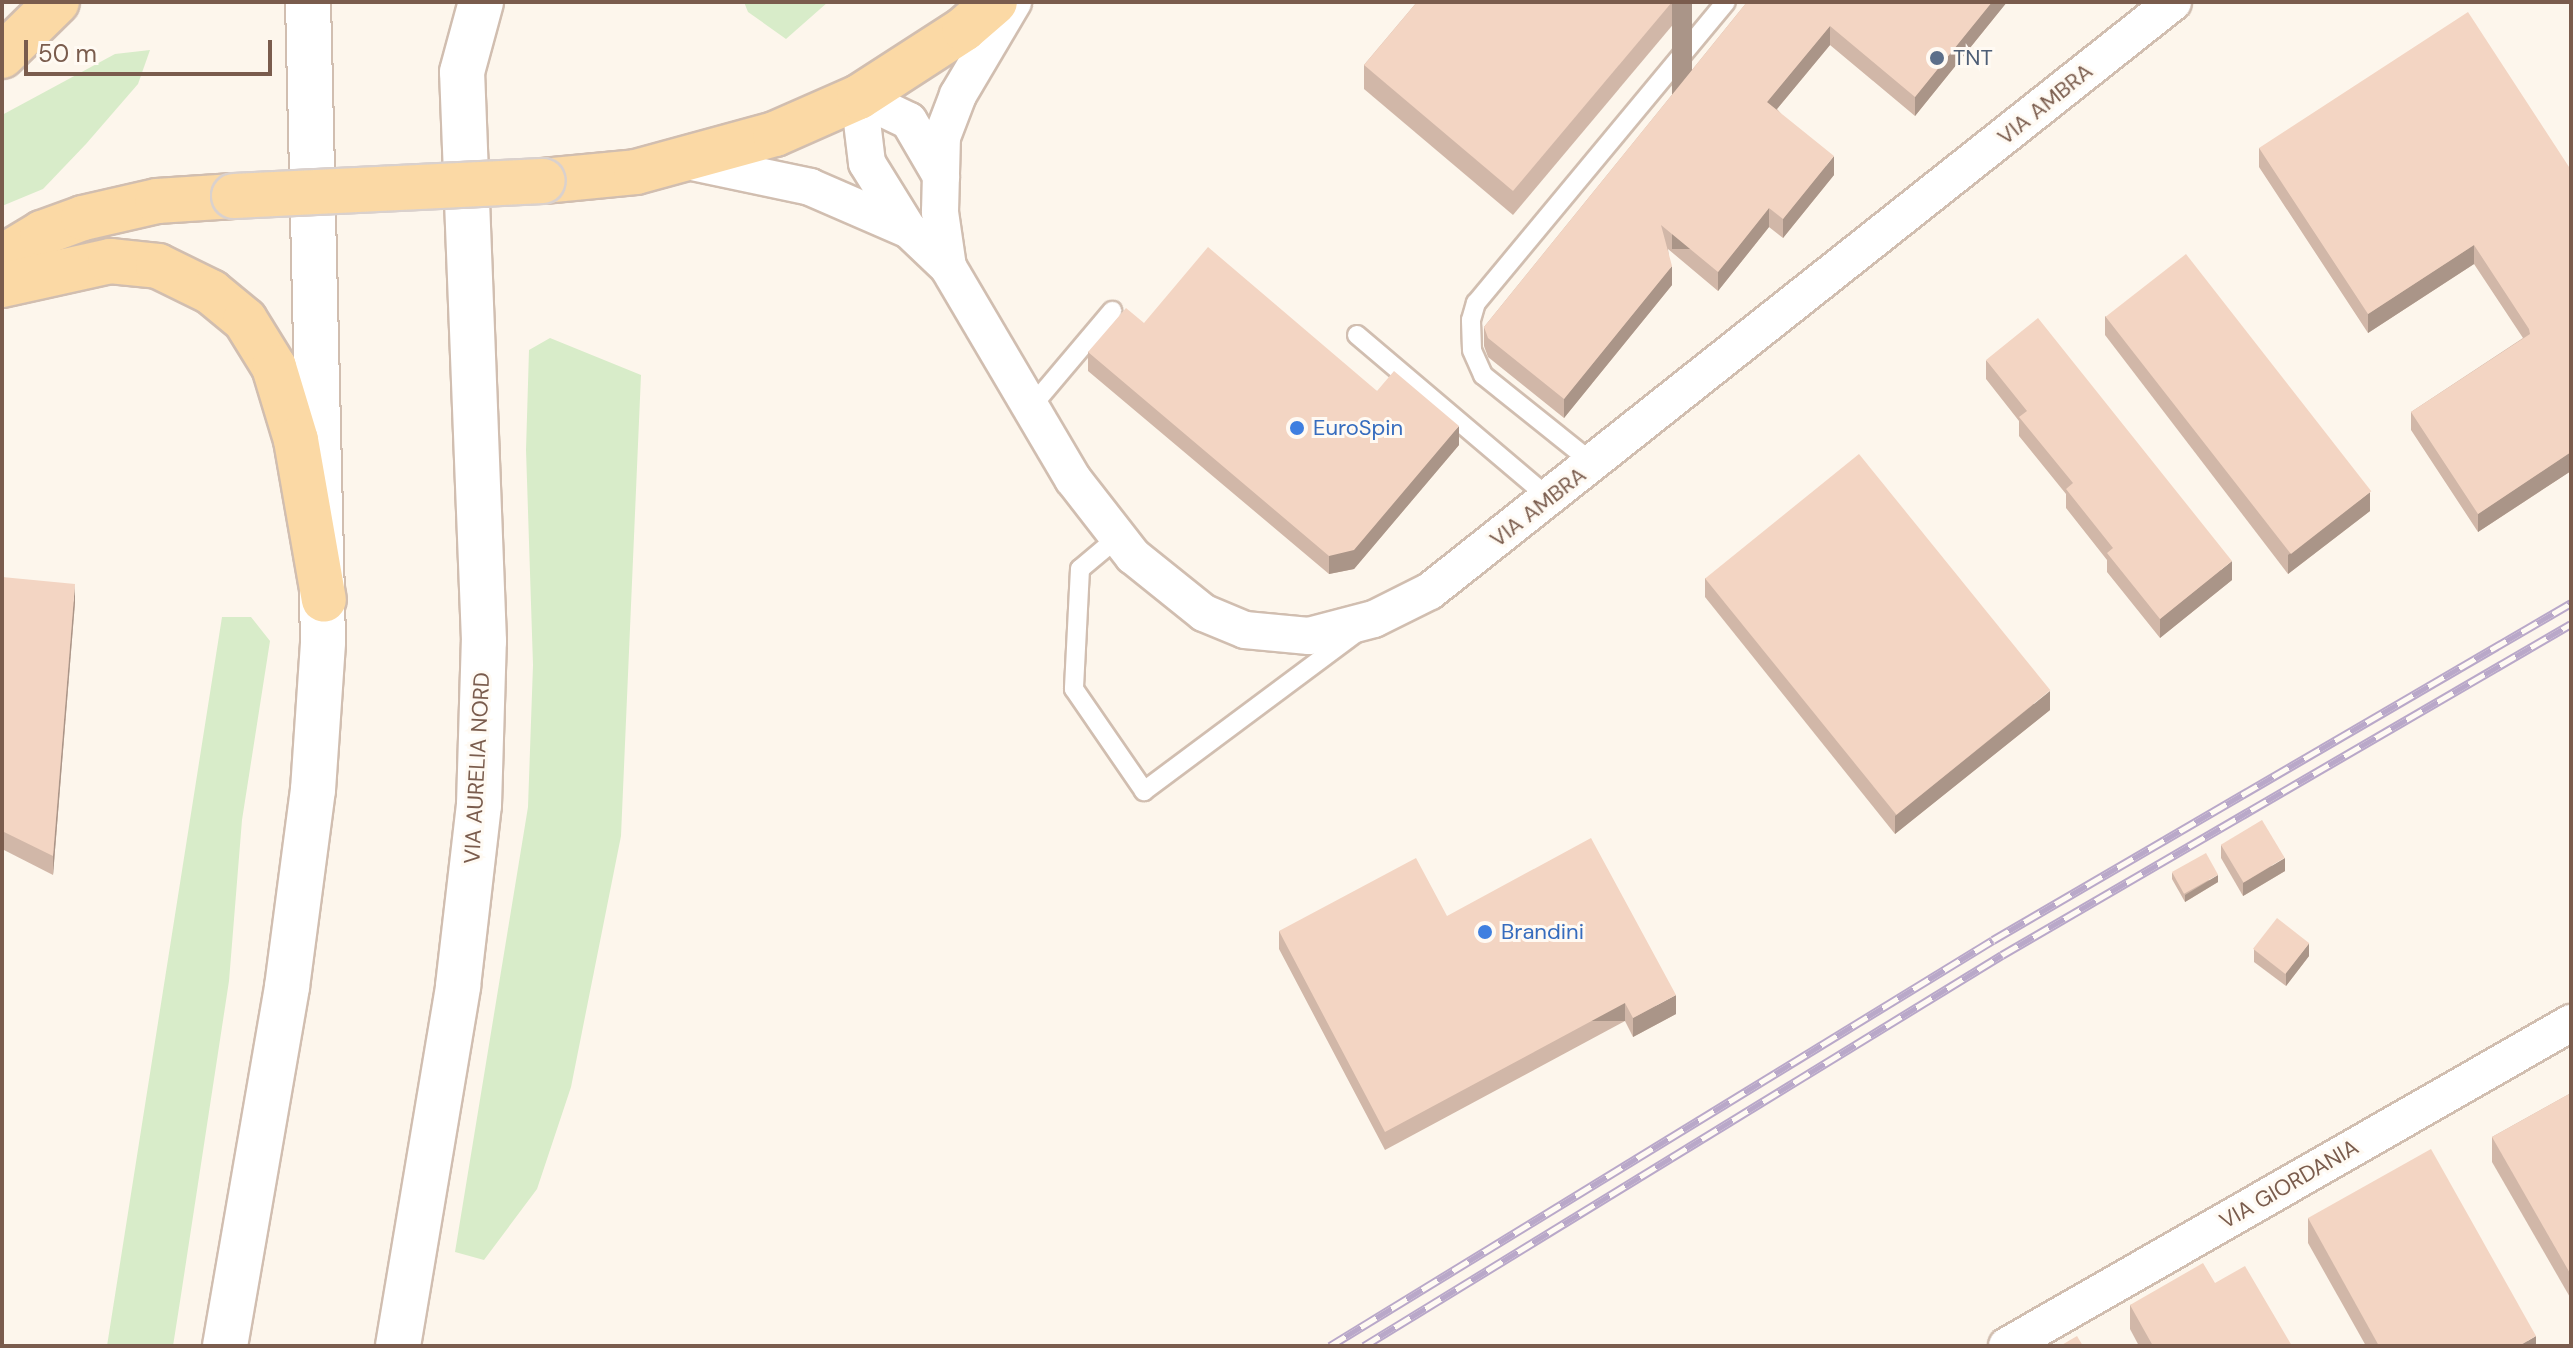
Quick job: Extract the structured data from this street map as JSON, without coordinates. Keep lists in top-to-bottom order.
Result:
{
  "streets": {
    "main road": ["VIA AURELIA NORD"],
    "street": ["VIA AMBRA", "VIA GIORDANIA"]
  },
  "places": ["TNT", "EuroSpin", "Brandini"],
  "scale_bar": "50 m"
}
